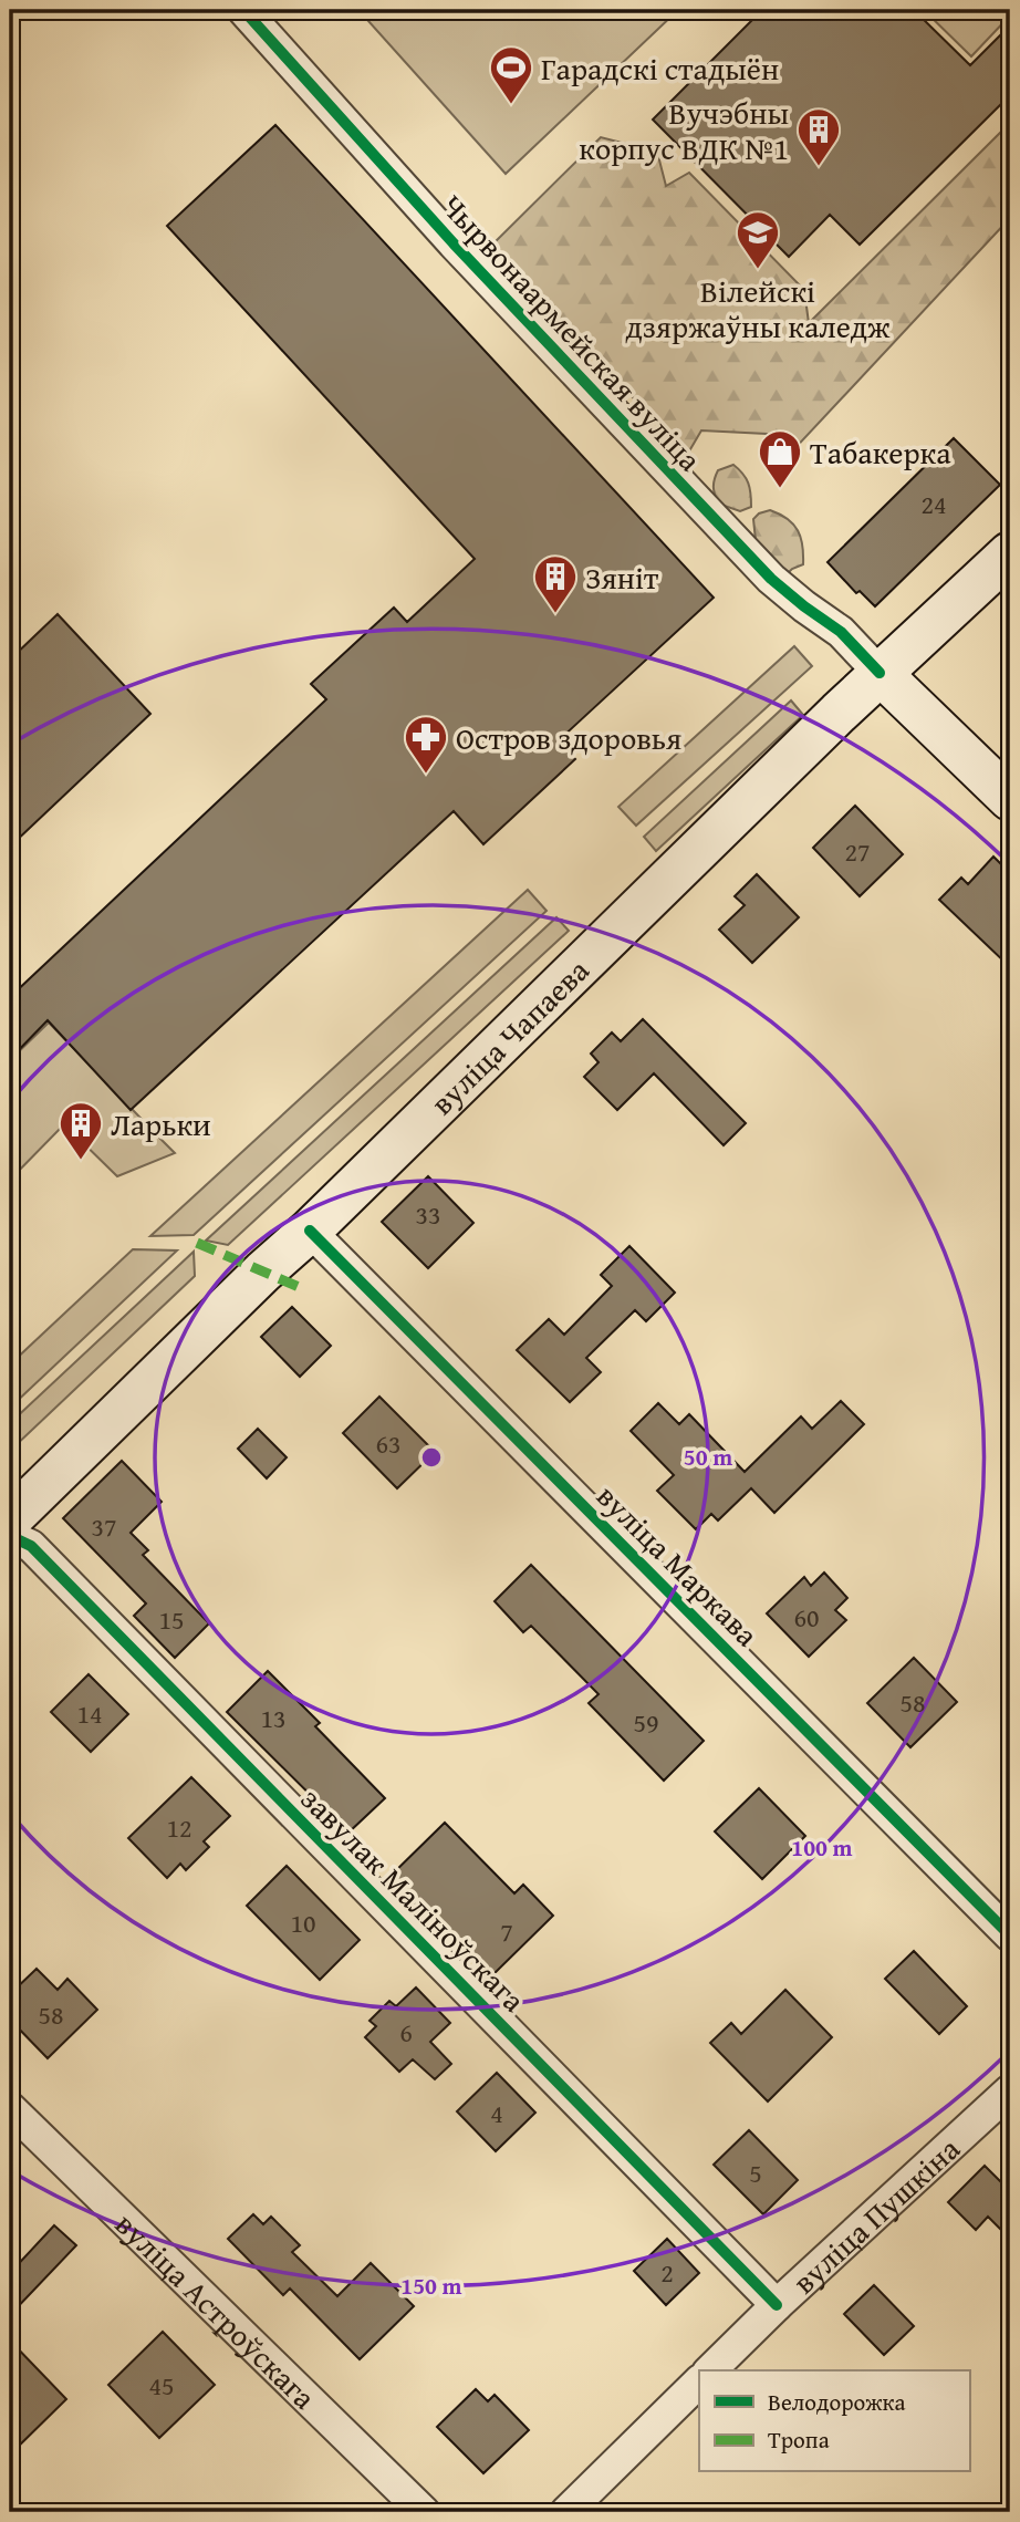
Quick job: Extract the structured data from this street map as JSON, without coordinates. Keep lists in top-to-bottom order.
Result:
{
  "streets": {
    "main road": ["Чырвонаармейская вуліца", "вуліца Чапаева"],
    "street": [
      "вуліца Маркава",
      "завулак Маліноўскага",
      "вуліца Пушкіна",
      "вуліца Астроўскага"
    ]
  },
  "crossings": [
    ["Чырвонаармейская вуліца", "вуліца Чапаева"],
    ["вуліца Чапаева", "вуліца Маркава"],
    ["завулак Маліноўскага", "вуліца Пушкіна"]
  ],
  "places": {
    "sports": ["Гарадскі стадыён"],
    "building": ["Вучэбны корпус ВДК №1", "Зяніт", "Ларьки"],
    "school or university": ["Вілейскі дзяржаўны каледж"],
    "shop": ["Табакерка"],
    "pharmacy": ["Остров здоровья"]
  },
  "house_numbers": [
    "24",
    "27",
    "33",
    "63",
    "37",
    "60",
    "15",
    "58",
    "14",
    "13",
    "59",
    "12",
    "10",
    "7",
    "58",
    "6",
    "4",
    "5",
    "2",
    "45"
  ],
  "legend": ["Велодорожка", "Тропа"],
  "rings": ["50 m", "100 m", "150 m"]
}
